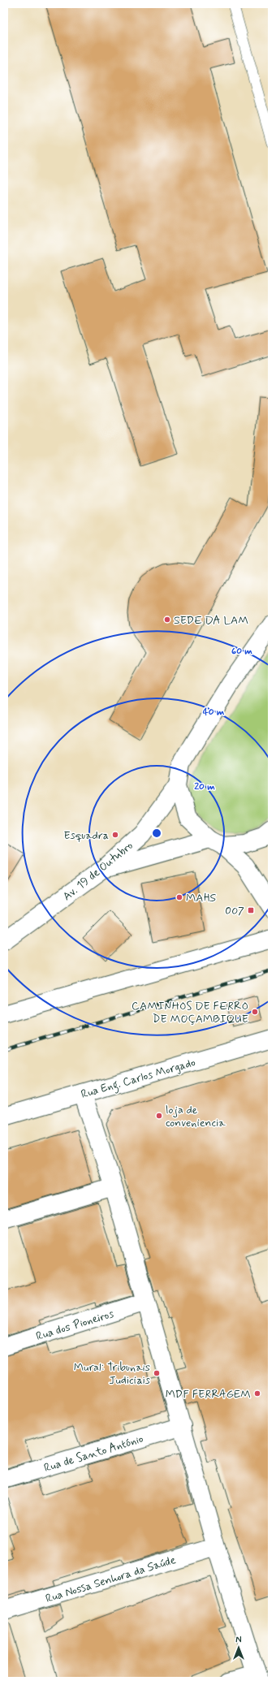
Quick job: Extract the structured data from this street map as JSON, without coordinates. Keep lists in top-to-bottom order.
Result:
{
  "streets": {
    "street": [
      "Av. 19 de Outubro",
      "Rua Eng. Carlos Morgado",
      "Rua dos Pioneiros",
      "Rua de Santo António",
      "Rua Nossa Senhora da Saúde"
    ]
  },
  "places": {
    "other": [
      "SEDE DA LAM",
      "Esquadra",
      "MAHS",
      "CAMINHOS DE FERRO DE MOÇAMBIQUE",
      "loja de conveniencia",
      "Mural: Tribunais Judiciais",
      "MDF FERRAGEM"
    ],
    "transit": ["007"]
  },
  "north": "top",
  "rings": ["60 m", "40 m", "20 m"]
}
